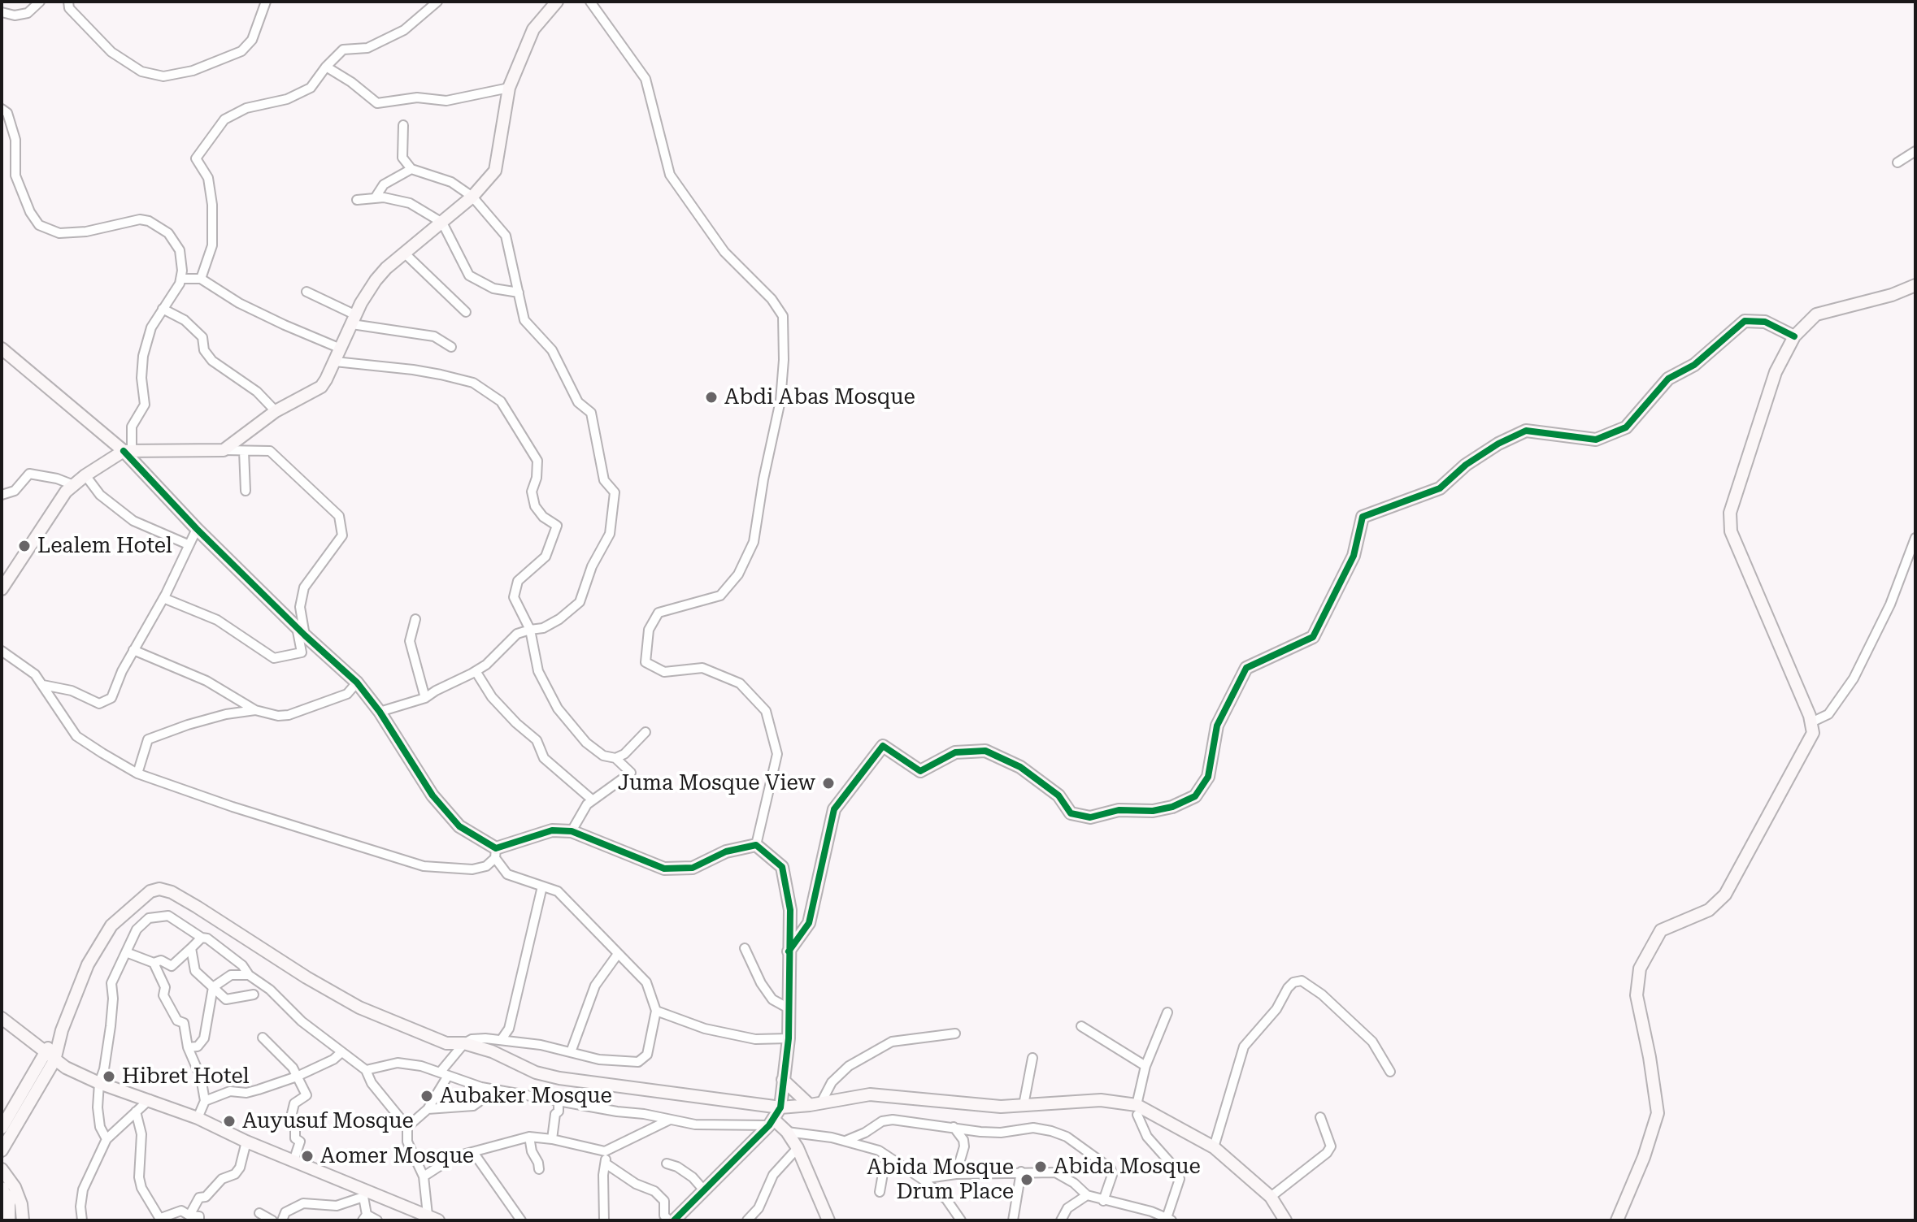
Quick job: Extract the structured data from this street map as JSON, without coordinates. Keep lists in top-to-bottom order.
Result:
{
  "places": [
    "Abdi Abas Mosque",
    "Lealem Hotel",
    "Juma Mosque View",
    "Hibret Hotel",
    "Aubaker Mosque",
    "Auyusuf Mosque",
    "Aomer Mosque",
    "Abida Mosque",
    "Abida Mosque Drum Place"
  ]
}
